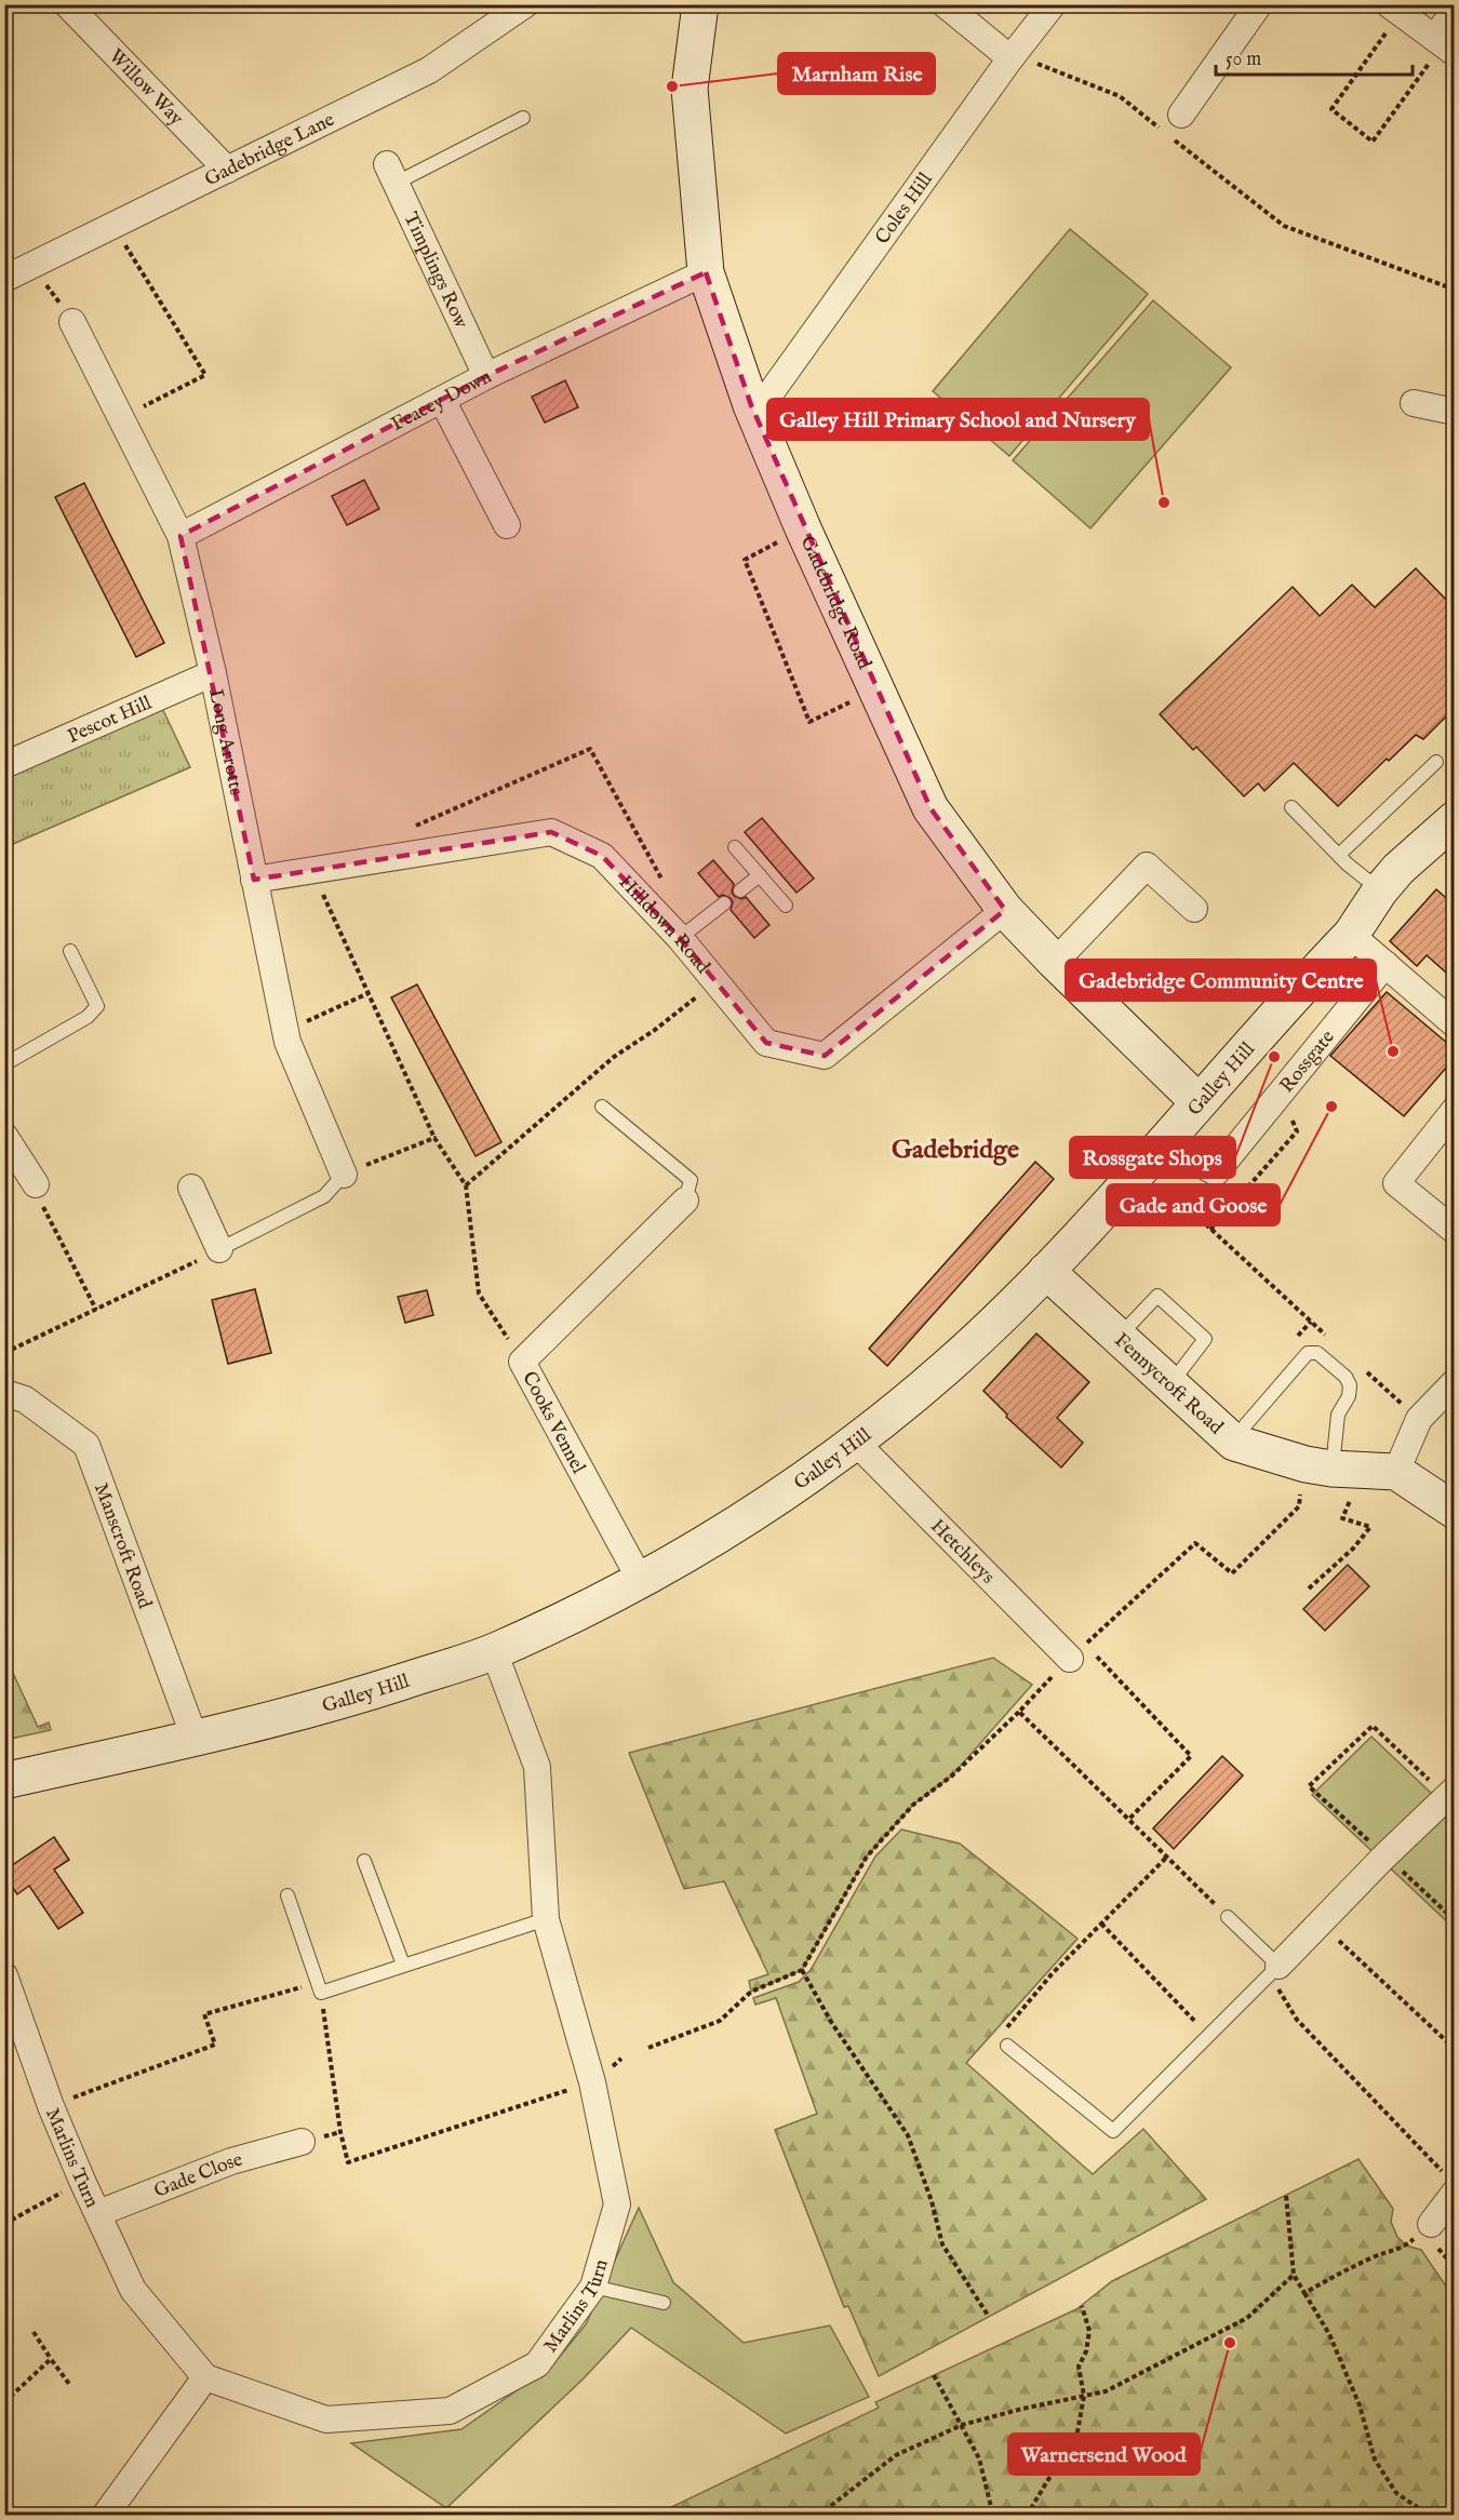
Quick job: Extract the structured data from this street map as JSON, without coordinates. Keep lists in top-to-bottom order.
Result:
{
  "streets": {
    "street": [
      "Willow Way",
      "Gadebridge Lane",
      "Coles Hill",
      "Timplings Row",
      "Feacey Down",
      "Gadebridge Road",
      "Pescot Hill",
      "Long Arrotts",
      "Hilldown Road",
      "Rossgate",
      "Galley Hill",
      "Fennycroft Road",
      "Cooks Vennel",
      "Manscroft Road",
      "Hetchleys",
      "Marlins Turn",
      "Gade Close"
    ]
  },
  "crossings": [
    ["Willow Way", "Gadebridge Lane"],
    ["Coles Hill", "Gadebridge Road"],
    ["Timplings Row", "Feacey Down"],
    ["Feacey Down", "Gadebridge Road"],
    ["Feacey Down", "Long Arrotts"],
    ["Gadebridge Road", "Hilldown Road"],
    ["Gadebridge Road", "Galley Hill"],
    ["Pescot Hill", "Long Arrotts"],
    ["Long Arrotts", "Hilldown Road"],
    ["Rossgate", "Galley Hill"],
    ["Galley Hill", "Fennycroft Road"],
    ["Galley Hill", "Cooks Vennel"],
    ["Galley Hill", "Manscroft Road"],
    ["Galley Hill", "Hetchleys"],
    ["Galley Hill", "Marlins Turn"],
    ["Marlins Turn", "Gade Close"]
  ],
  "districts": ["Gadebridge"],
  "places": [
    "Marnham Rise",
    "Galley Hill Primary School and Nursery",
    "Gadebridge Community Centre",
    "Rossgate Shops",
    "Gade and Goose",
    "Warnersend Wood"
  ],
  "scale_bar": "50 m"
}
